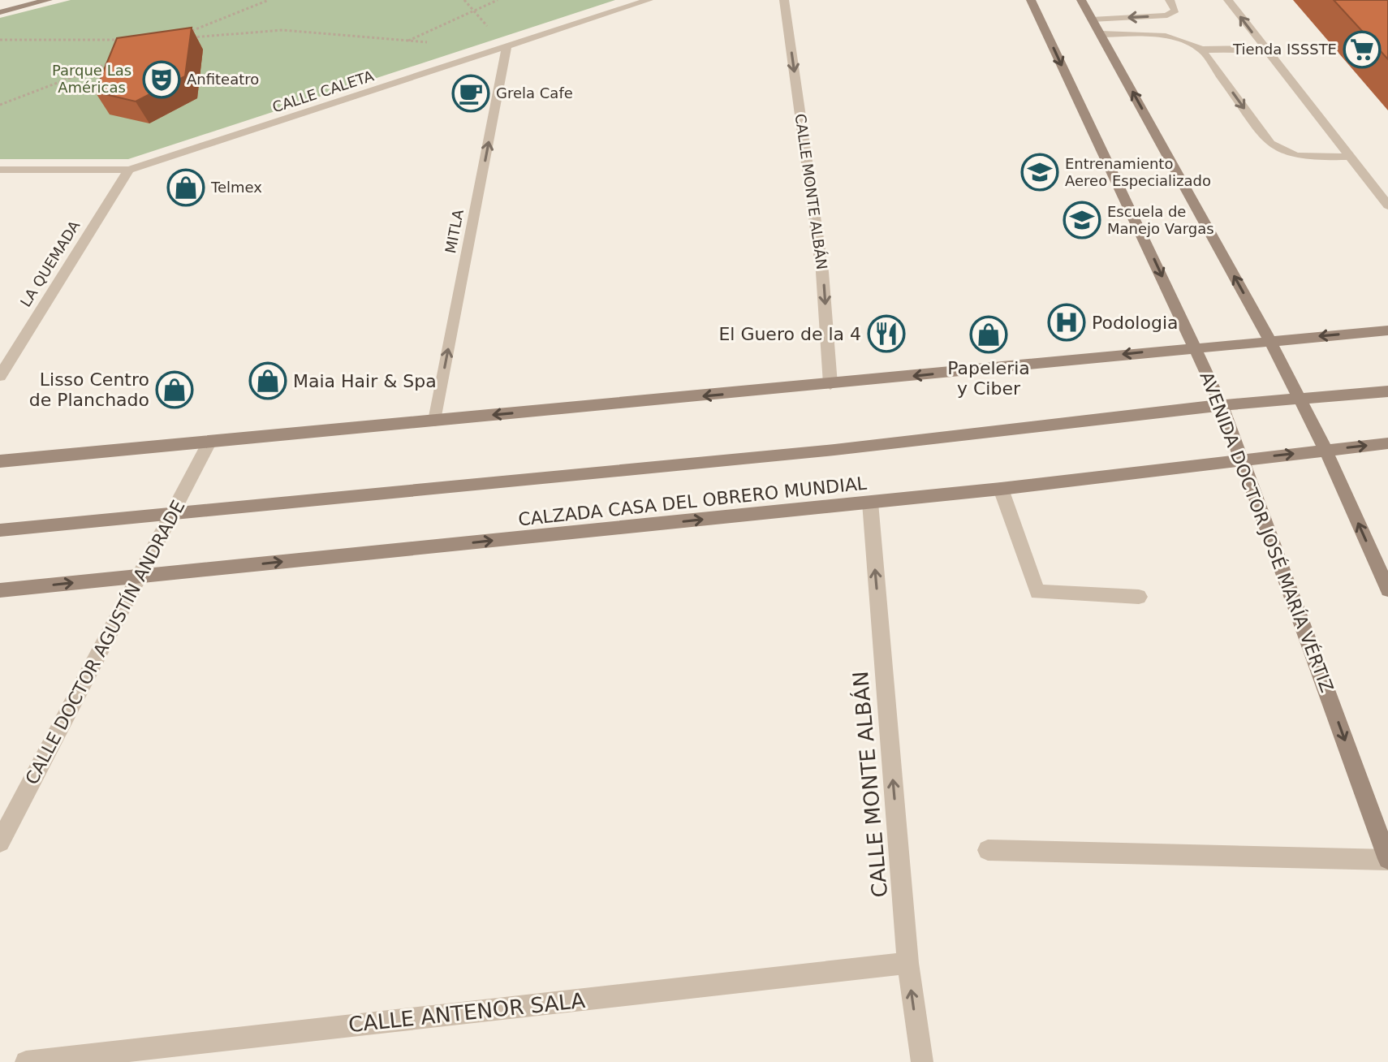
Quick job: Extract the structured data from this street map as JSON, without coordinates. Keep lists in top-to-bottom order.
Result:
{
  "streets": {
    "main road": ["CALZADA CASA DEL OBRERO MUNDIAL", "AVENIDA DOCTOR JOSÉ MARÍA VÉRTIZ"],
    "street": [
      "CALLE CALETA",
      "CALLE MONTE ALBÁN",
      "MITLA",
      "LA QUEMADA",
      "CALLE DOCTOR AGUSTÍN ANDRADE",
      "CALLE ANTENOR SALA"
    ]
  },
  "crossings": [
    ["CALLE CALETA", "MITLA"],
    ["CALLE CALETA", "LA QUEMADA"],
    ["CALLE MONTE ALBÁN", "CALZADA CASA DEL OBRERO MUNDIAL"],
    ["CALLE MONTE ALBÁN", "CALLE ANTENOR SALA"],
    ["CALZADA CASA DEL OBRERO MUNDIAL", "AVENIDA DOCTOR JOSÉ MARÍA VÉRTIZ"],
    ["CALZADA CASA DEL OBRERO MUNDIAL", "CALLE DOCTOR AGUSTÍN ANDRADE"]
  ],
  "one_way": ["MITLA"],
  "parks": ["Parque Las Américas"],
  "places": {
    "supermarket": ["Tienda ISSSTE"],
    "theatre": ["Anfiteatro"],
    "cafe": ["Grela Cafe"],
    "school or university": ["Entrenamiento Aereo Especializado", "Escuela de Manejo Vargas"],
    "shop": [
      "Telmex",
      "Papeleria y Ciber",
      "Maia Hair & Spa",
      "Lisso Centro de Planchado"
    ],
    "hospital": ["Podologia"],
    "restaurant": ["El Guero de la 4"]
  }
}
